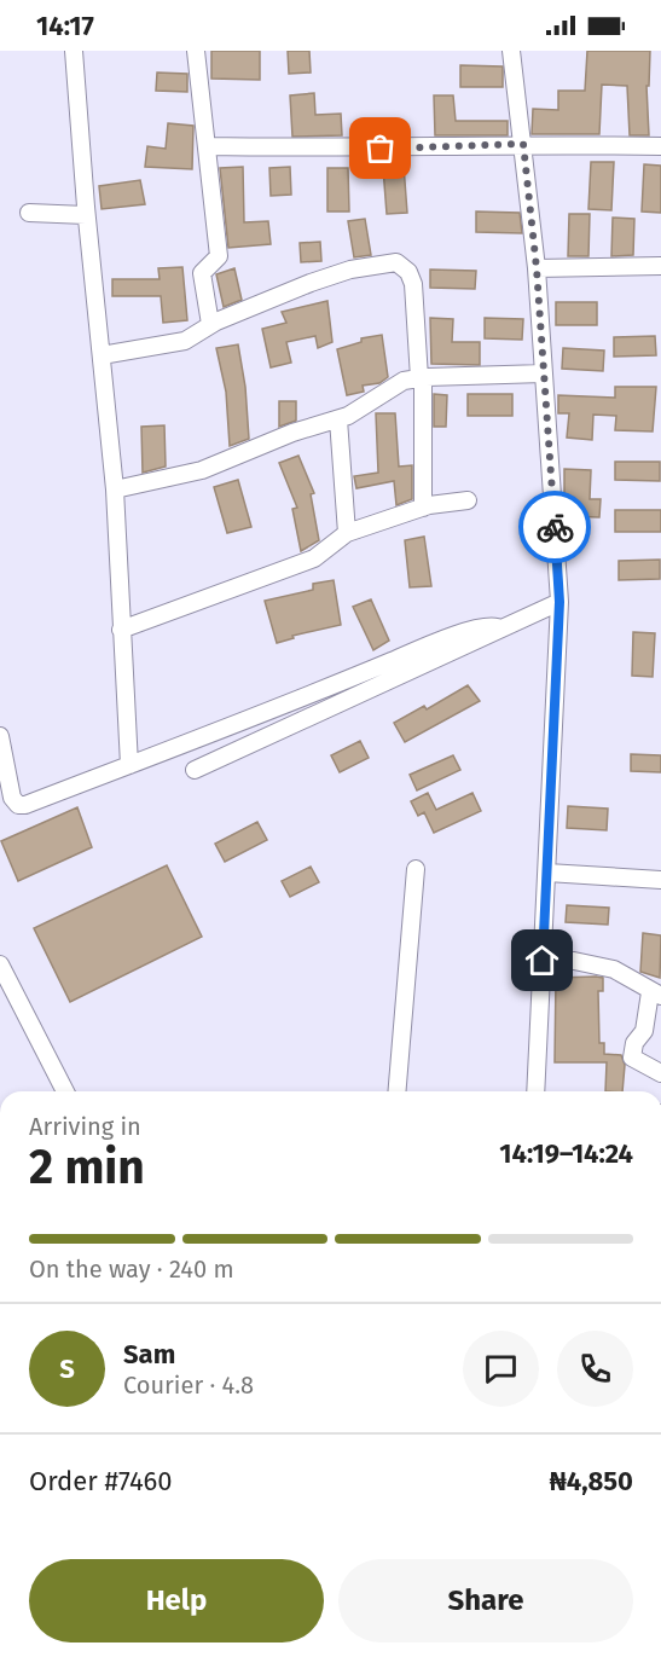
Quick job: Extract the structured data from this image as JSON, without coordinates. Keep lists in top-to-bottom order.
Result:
{
  "page": {
    "status": "14:17",
    "heading": ["2 min", "Arriving in", "14:19–14:24"],
    "panel": [
      "Sam",
      "Courier · 4.8",
      "Order #7460",
      "₦4,850"
    ],
    "bar": "On the way · 240 m",
    "round": "S",
    "buttons": ["Help", "Share"]
  }
}
